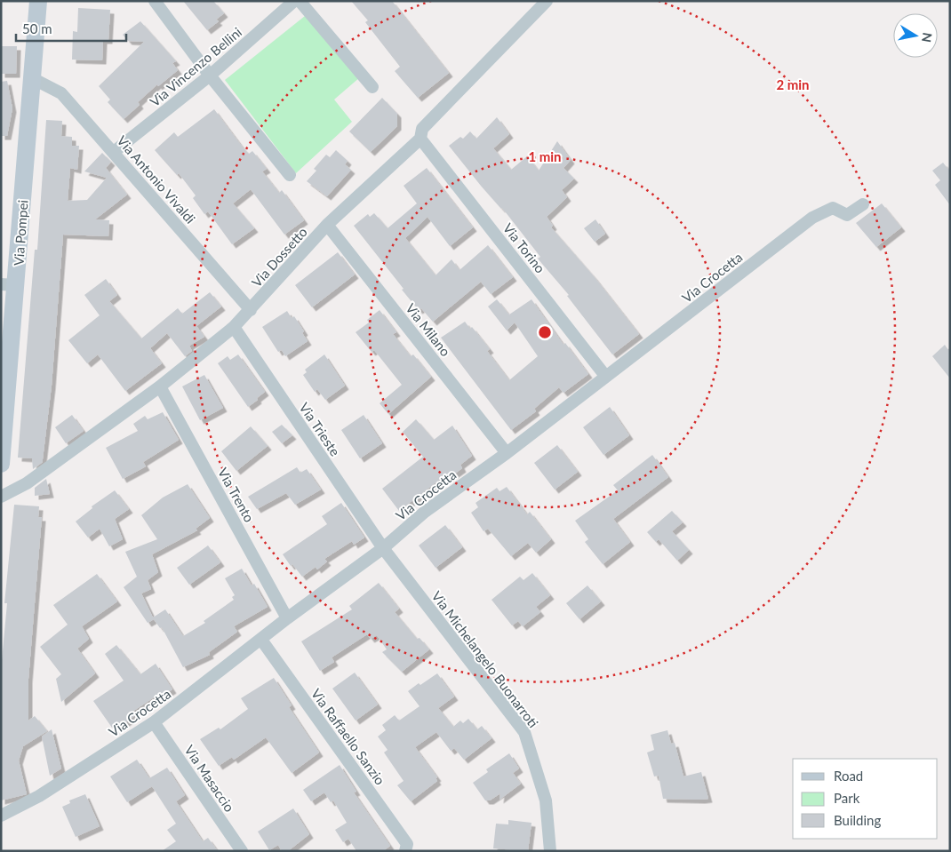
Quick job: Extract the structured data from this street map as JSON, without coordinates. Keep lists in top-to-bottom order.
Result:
{
  "streets": {
    "street": [
      "Via Vincenzo Bellini",
      "Via Antonio Vivaldi",
      "Via Pompei",
      "Via Torino",
      "Via Dossetto",
      "Via Crocetta",
      "Via Milano",
      "Via Trieste",
      "Via Trento",
      "Via Michelangelo Buonarroti",
      "Via Raffaello Sanzio",
      "Via Masaccio"
    ]
  },
  "crossings": [
    ["Via Vincenzo Bellini", "Via Antonio Vivaldi"],
    ["Via Antonio Vivaldi", "Via Pompei"],
    ["Via Antonio Vivaldi", "Via Dossetto"],
    ["Via Torino", "Via Dossetto"],
    ["Via Torino", "Via Crocetta"],
    ["Via Dossetto", "Via Milano"],
    ["Via Dossetto", "Via Trieste"],
    ["Via Dossetto", "Via Trento"],
    ["Via Crocetta", "Via Milano"],
    ["Via Crocetta", "Via Trieste"],
    ["Via Crocetta", "Via Trento"],
    ["Via Crocetta", "Via Michelangelo Buonarroti"],
    ["Via Crocetta", "Via Raffaello Sanzio"],
    ["Via Crocetta", "Via Masaccio"],
    ["Via Trieste", "Via Michelangelo Buonarroti"]
  ],
  "legend": ["Road", "Park", "Building"],
  "scale_bar": "50 m",
  "north": "right",
  "rings": ["2 min", "1 min"]
}
